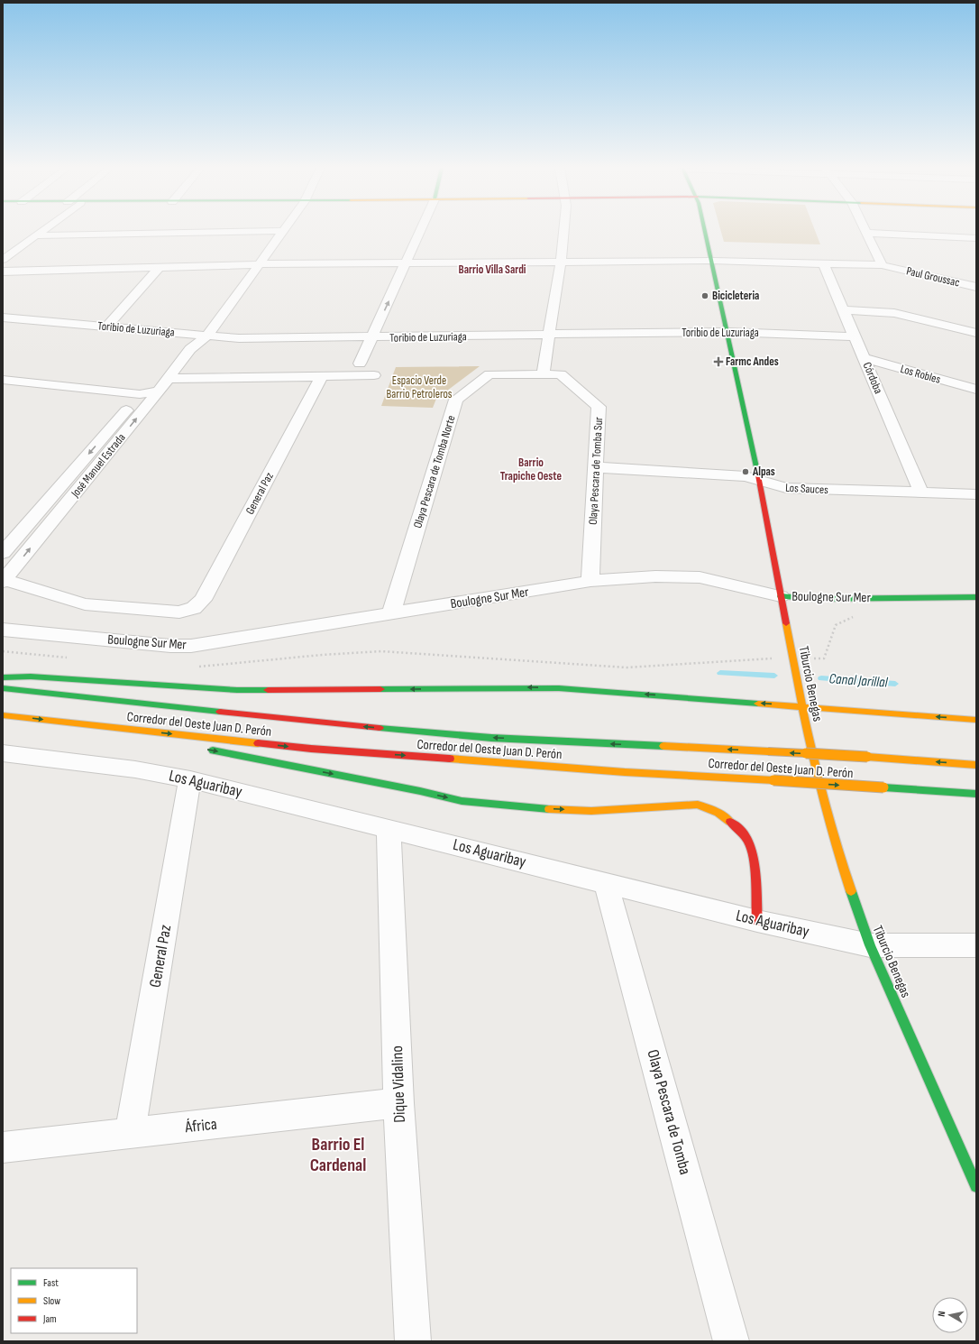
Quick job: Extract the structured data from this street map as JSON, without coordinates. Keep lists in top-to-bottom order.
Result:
{
  "streets": {
    "main road": ["Boulogne Sur Mer", "Tiburcio Benegas", "Corredor del Oeste Juan D. Perón"],
    "street": [
      "Paul Groussac",
      "Toribio de Luzuriaga",
      "Los Robles",
      "Córdoba",
      "José Manuel Estrada",
      "Olaya Pescara de Tomba Sur",
      "Olaya Pescara de Tomba Norte",
      "Los Sauces",
      "General Paz",
      "Los Aguaribay",
      "Dique Vidalino",
      "Olaya Pescara de Tomba",
      "África"
    ]
  },
  "crossings": [
    ["Paul Groussac", "Córdoba"],
    ["Paul Groussac", "Tiburcio Benegas"],
    ["Toribio de Luzuriaga", "Córdoba"],
    ["Toribio de Luzuriaga", "José Manuel Estrada"],
    ["Toribio de Luzuriaga", "Tiburcio Benegas"],
    ["Los Robles", "Córdoba"],
    ["Córdoba", "Los Sauces"],
    ["José Manuel Estrada", "General Paz"],
    ["Olaya Pescara de Tomba Sur", "Olaya Pescara de Tomba Norte"],
    ["Olaya Pescara de Tomba Sur", "Los Sauces"],
    ["Olaya Pescara de Tomba Sur", "Boulogne Sur Mer"],
    ["Olaya Pescara de Tomba Norte", "Boulogne Sur Mer"],
    ["Los Sauces", "Tiburcio Benegas"],
    ["General Paz", "Los Aguaribay"],
    ["General Paz", "África"],
    ["Boulogne Sur Mer", "Tiburcio Benegas"],
    ["Tiburcio Benegas", "Los Aguaribay"],
    ["Los Aguaribay", "Dique Vidalino"],
    ["Los Aguaribay", "Olaya Pescara de Tomba"],
    ["Dique Vidalino", "África"]
  ],
  "districts": ["Barrio Villa Sardi", "Barrio Trapiche Oeste", "Barrio El Cardenal"],
  "water": ["Canal Jarillal"],
  "parks": ["Espacio Verde Barrio Petroleros"],
  "places": {
    "other": ["Bicicleteria", "Alpas"],
    "health": ["Farmc Andes"]
  },
  "legend": ["Fast", "Slow", "Jam"],
  "north": "left"
}
